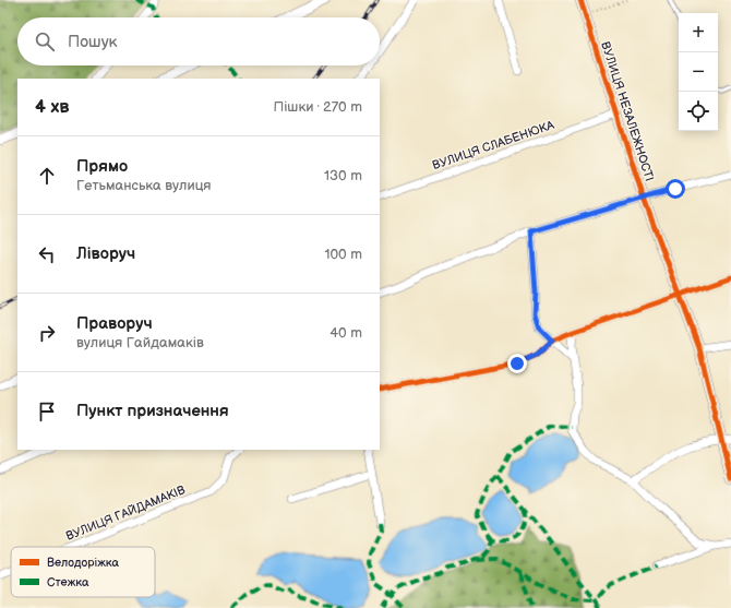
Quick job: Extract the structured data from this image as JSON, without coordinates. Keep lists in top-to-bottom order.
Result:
{
  "streets": {
    "street": ["ВУЛИЦЯ НЕЗАЛЕЖНОСТІ", "ВУЛИЦЯ СЛАБЕНЮКА", "ВУЛИЦЯ ГАЙДАМАКІВ"]
  },
  "crossings": [
    ["ВУЛИЦЯ НЕЗАЛЕЖНОСТІ", "ВУЛИЦЯ СЛАБЕНЮКА"]
  ],
  "legend": ["Велодоріжка", "Стежка"],
  "page": {
    "map_buttons": ["+", "−"],
    "search": "Пошук",
    "heading": ["4 хв", "Пішки · 270 m"],
    "list": [
      ["Прямо", "Гетьманська вулиця", "130 m"],
      ["Ліворуч", "100 m"],
      ["Праворуч", "вулиця Гайдамаків", "40 m"],
      "Пункт призначення"
    ]
  }
}
